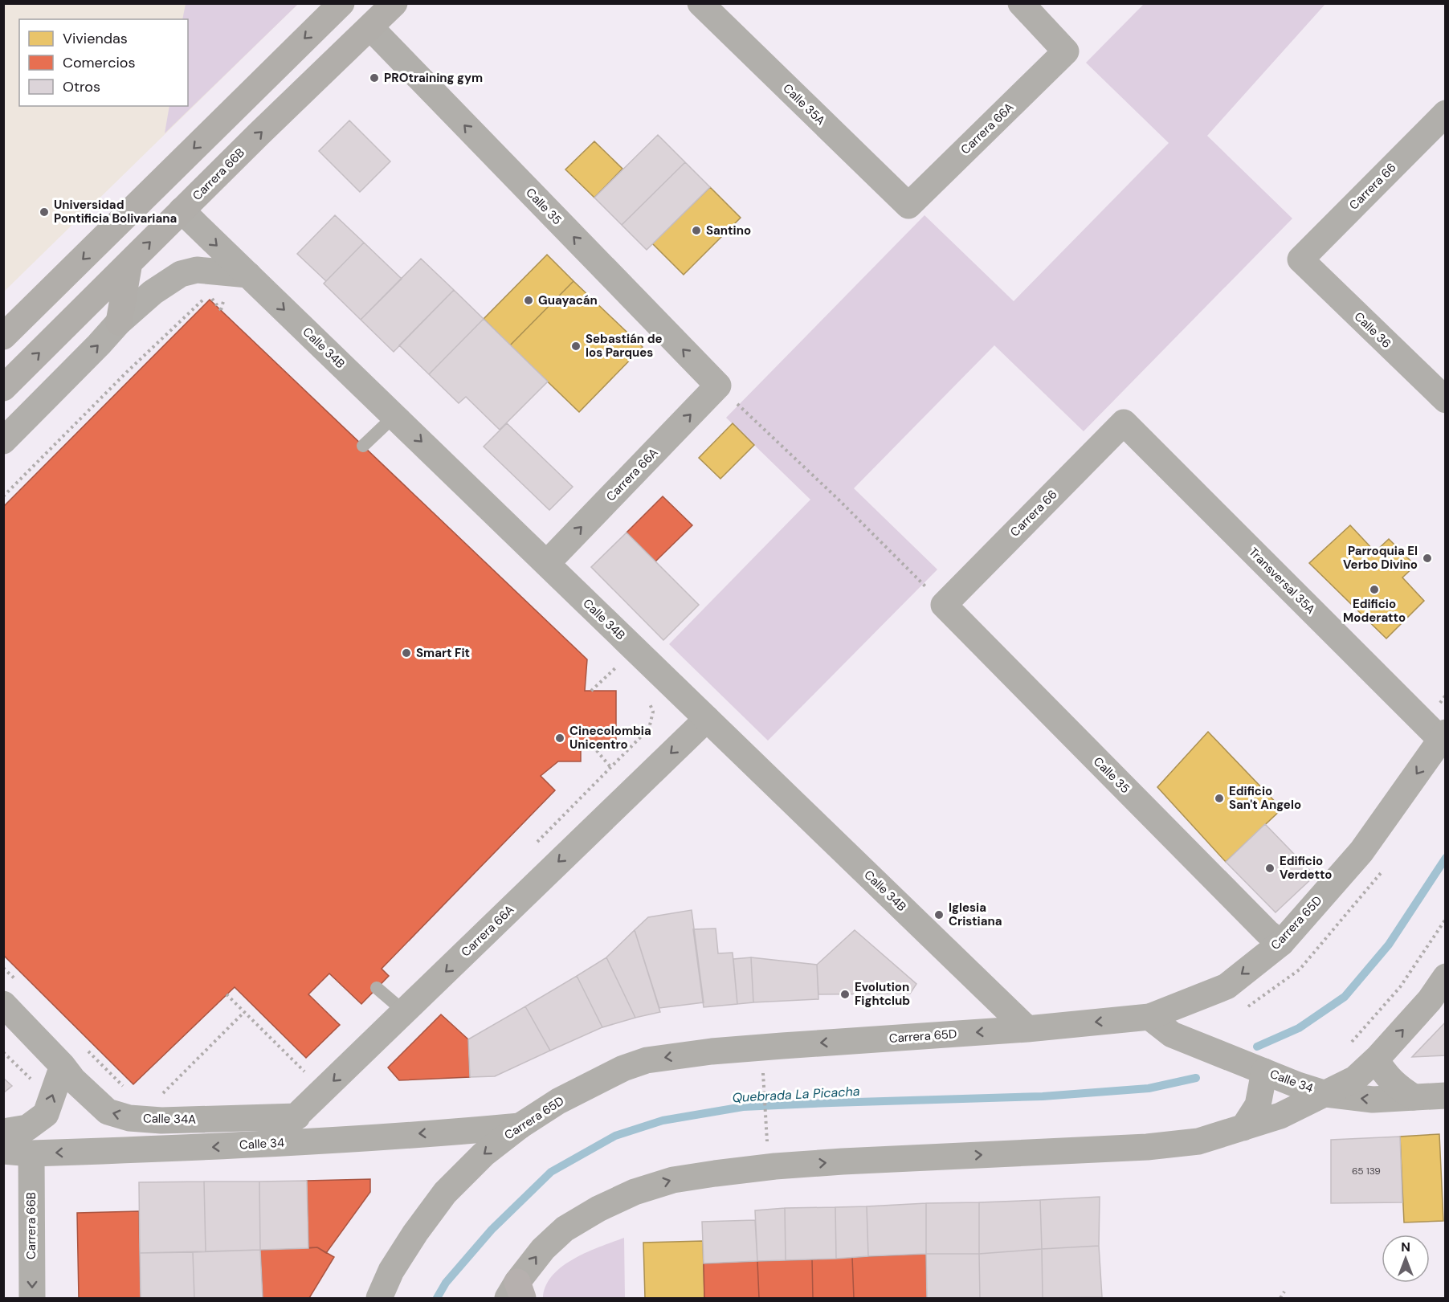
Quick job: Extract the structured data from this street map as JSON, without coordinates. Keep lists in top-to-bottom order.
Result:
{
  "streets": {
    "main road": ["Carrera 66B"],
    "street": [
      "Calle 35A",
      "Carrera 66A",
      "Carrera 66",
      "Calle 35",
      "Calle 36",
      "Calle 34B",
      "Transversal 35A",
      "Carrera 65D",
      "Calle 34",
      "Calle 34A"
    ]
  },
  "crossings": [
    ["Calle 35A", "Carrera 66A"],
    ["Carrera 66A", "Calle 35"],
    ["Carrera 66A", "Calle 34B"],
    ["Carrera 66A", "Calle 34"],
    ["Carrera 66A", "Calle 34A"],
    ["Carrera 66B", "Calle 35"],
    ["Carrera 66B", "Calle 34B"],
    ["Carrera 66B", "Calle 34"],
    ["Carrera 66", "Calle 35"],
    ["Carrera 66", "Calle 36"],
    ["Carrera 66", "Transversal 35A"],
    ["Calle 35", "Carrera 65D"],
    ["Calle 34B", "Carrera 65D"],
    ["Transversal 35A", "Carrera 65D"],
    ["Carrera 65D", "Calle 34"]
  ],
  "one_way": ["Calle 35", "Calle 34B", "Calle 34"],
  "water": ["Quebrada La Picacha"],
  "places": [
    "PROtraining gym",
    "Universidad Pontificia Bolivariana",
    "Santino",
    "Guayacán",
    "Sebastián de los Parques",
    "Parroquia El Verbo Divino",
    "Edificio Moderatto",
    "Smart Fit",
    "Cinecolombia Unicentro",
    "Edificio San't Angelo",
    "Edificio Verdetto",
    "Iglesia Cristiana",
    "Evolution Fightclub"
  ],
  "house_numbers": ["65 139"],
  "legend": ["Viviendas", "Comercios", "Otros"],
  "north": "top"
}
